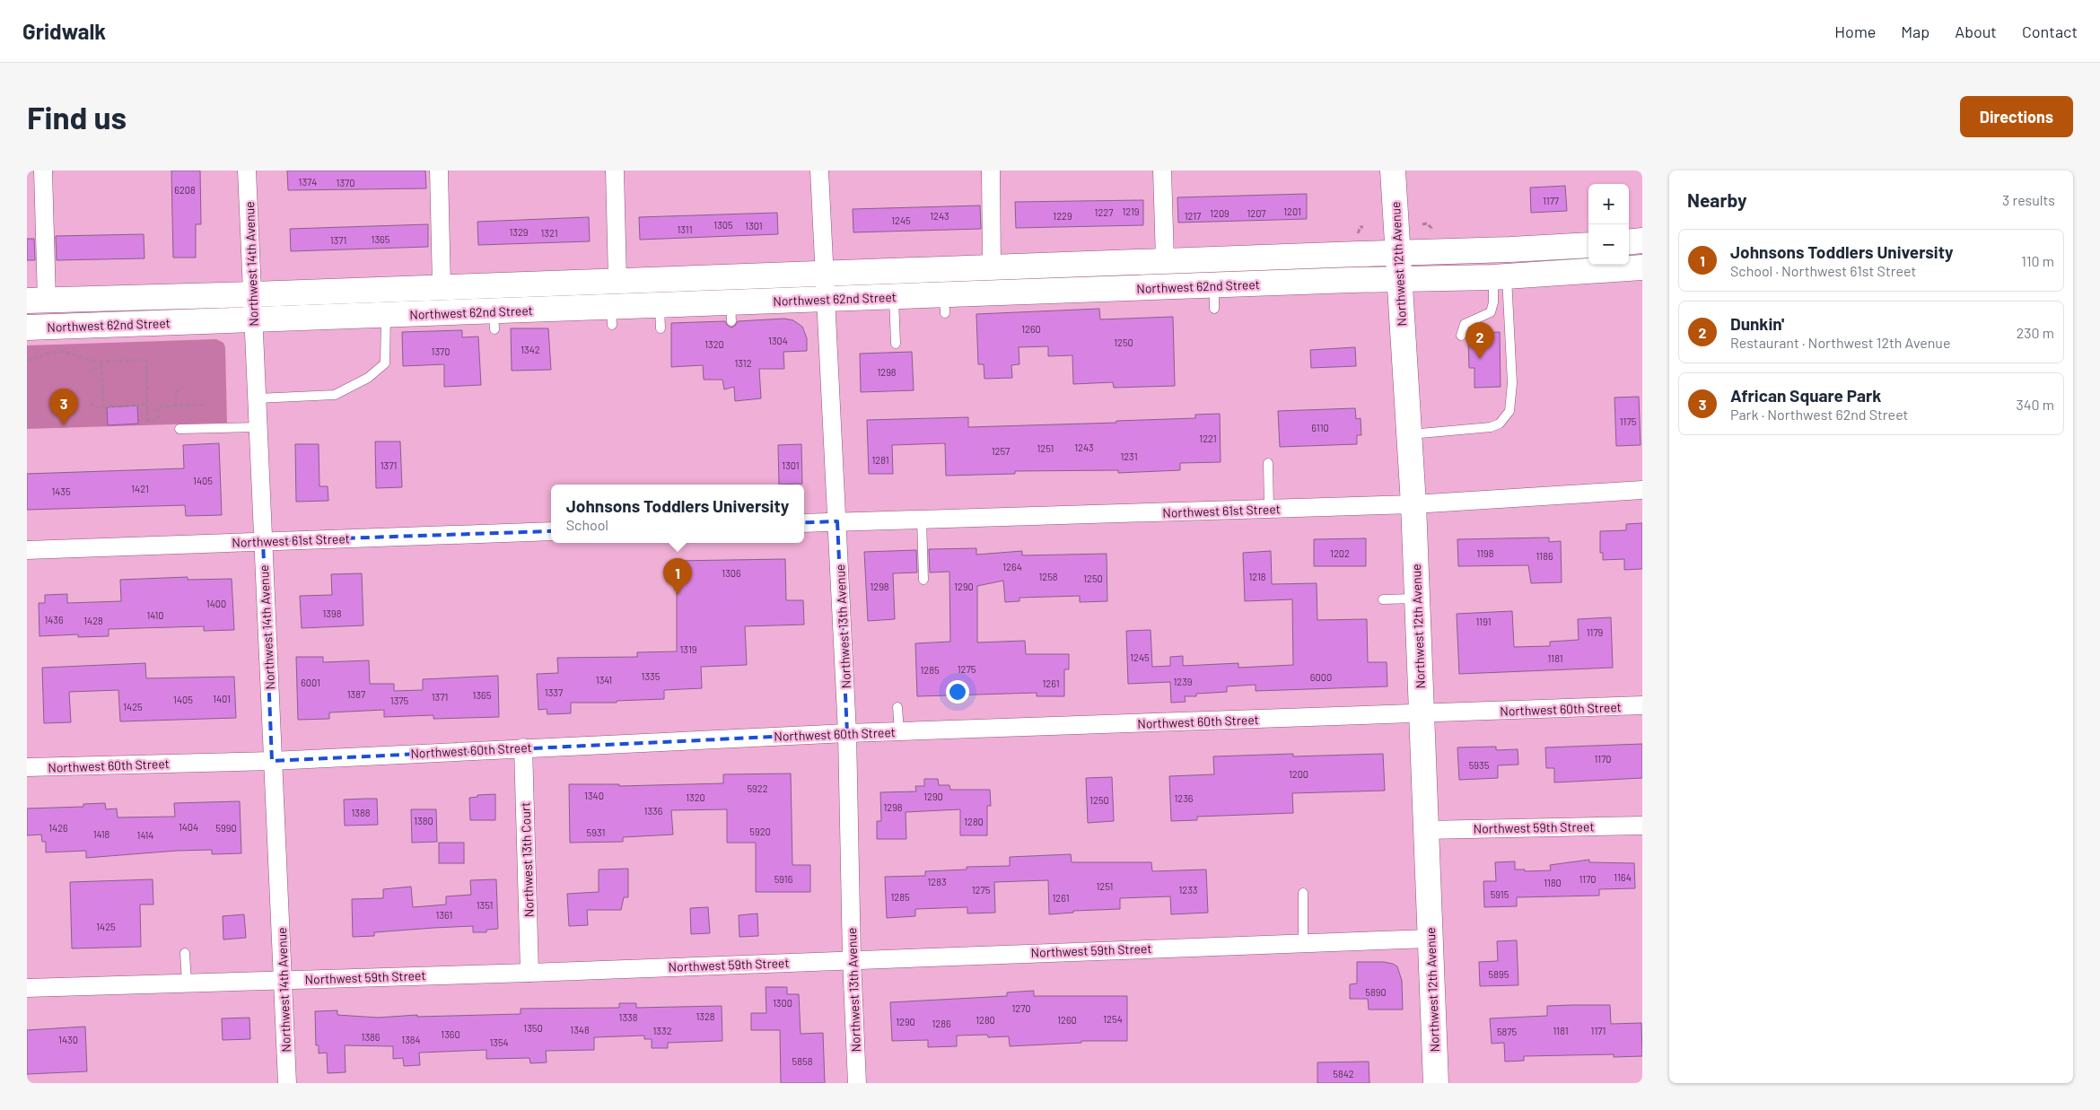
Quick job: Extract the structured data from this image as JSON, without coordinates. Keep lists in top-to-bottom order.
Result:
{
  "streets": {
    "main road": ["Northwest 12th Avenue", "Northwest 62nd Street"],
    "street": [
      "Northwest 14th Avenue",
      "Northwest 61st Street",
      "Northwest 13th Avenue",
      "Northwest 60th Street",
      "Northwest 59th Street",
      "Northwest 13th Court"
    ]
  },
  "crossings": [
    ["Northwest 14th Avenue", "Northwest 62nd Street"],
    ["Northwest 14th Avenue", "Northwest 61st Street"],
    ["Northwest 14th Avenue", "Northwest 60th Street"],
    ["Northwest 14th Avenue", "Northwest 59th Street"],
    ["Northwest 12th Avenue", "Northwest 62nd Street"],
    ["Northwest 12th Avenue", "Northwest 61st Street"],
    ["Northwest 12th Avenue", "Northwest 60th Street"],
    ["Northwest 12th Avenue", "Northwest 59th Street"],
    ["Northwest 62nd Street", "Northwest 13th Avenue"],
    ["Northwest 61st Street", "Northwest 13th Avenue"],
    ["Northwest 13th Avenue", "Northwest 60th Street"],
    ["Northwest 13th Avenue", "Northwest 59th Street"],
    ["Northwest 60th Street", "Northwest 13th Court"],
    ["Northwest 59th Street", "Northwest 13th Court"]
  ],
  "house_numbers": [
    "1374",
    "1370",
    "6208",
    "1177",
    "1219",
    "1201",
    "1227",
    "1209",
    "1207",
    "1243",
    "1229",
    "1217",
    "1245",
    "1305",
    "1301",
    "1311",
    "1329",
    "1321",
    "1365",
    "1371",
    "1260",
    "1304",
    "1250",
    "1320",
    "1342",
    "1370",
    "1312",
    "1298",
    "1175",
    "6110",
    "1221",
    "1243",
    "1251",
    "1257",
    "1231",
    "1281",
    "1371",
    "1301",
    "1405",
    "1421",
    "1435",
    "1202",
    "1198",
    "1186",
    "1264",
    "1306",
    "1258",
    "1218",
    "1250",
    "1298",
    "1290",
    "1400",
    "1398",
    "1410",
    "1436",
    "1428",
    "1191",
    "1179",
    "1319",
    "1245",
    "1181",
    "1275",
    "1285",
    "1335",
    "6000",
    "1341",
    "1239",
    "6001",
    "1261",
    "1337",
    "1387",
    "1365",
    "1371",
    "1401",
    "1405",
    "1375",
    "1425",
    "1170",
    "5935",
    "1200",
    "5922",
    "1340",
    "1290",
    "1320",
    "1236",
    "1250",
    "1298",
    "1336",
    "1388",
    "1380",
    "1280",
    "1404",
    "1426",
    "5990",
    "5920",
    "5931",
    "1418",
    "1414",
    "1164",
    "5916",
    "1170",
    "1283",
    "1180",
    "1251",
    "1275",
    "1233",
    "5915",
    "1285",
    "1261",
    "1351",
    "1361",
    "1425",
    "5895",
    "5890",
    "1300",
    "1270",
    "1328",
    "1338",
    "1254",
    "1280",
    "1260",
    "1290",
    "1286",
    "1350",
    "1348",
    "1332",
    "1181",
    "1171",
    "5875",
    "1360",
    "1386",
    "1430",
    "1384",
    "1354",
    "5858",
    "5842"
  ],
  "page": {
    "header": "Gridwalk",
    "nav": [
      "Home",
      "Map",
      "About",
      "Contact"
    ],
    "buttons": "Directions",
    "title": "Find us",
    "heading": ["Nearby", "3 results"],
    "map_buttons": ["+", "−"],
    "list": [
      {
        "mark": "1",
        "name": "Johnsons Toddlers University",
        "note": "School · Northwest 61st Street",
        "value": "110 m"
      },
      {
        "mark": "2",
        "name": "Dunkin'",
        "note": "Restaurant · Northwest 12th Avenue",
        "value": "230 m"
      },
      {
        "mark": "3",
        "name": "African Square Park",
        "note": "Park · Northwest 62nd Street",
        "value": "340 m"
      }
    ],
    "pins": ["2", "3", "1"],
    "popup": ["Johnsons Toddlers University", "School"]
  }
}
